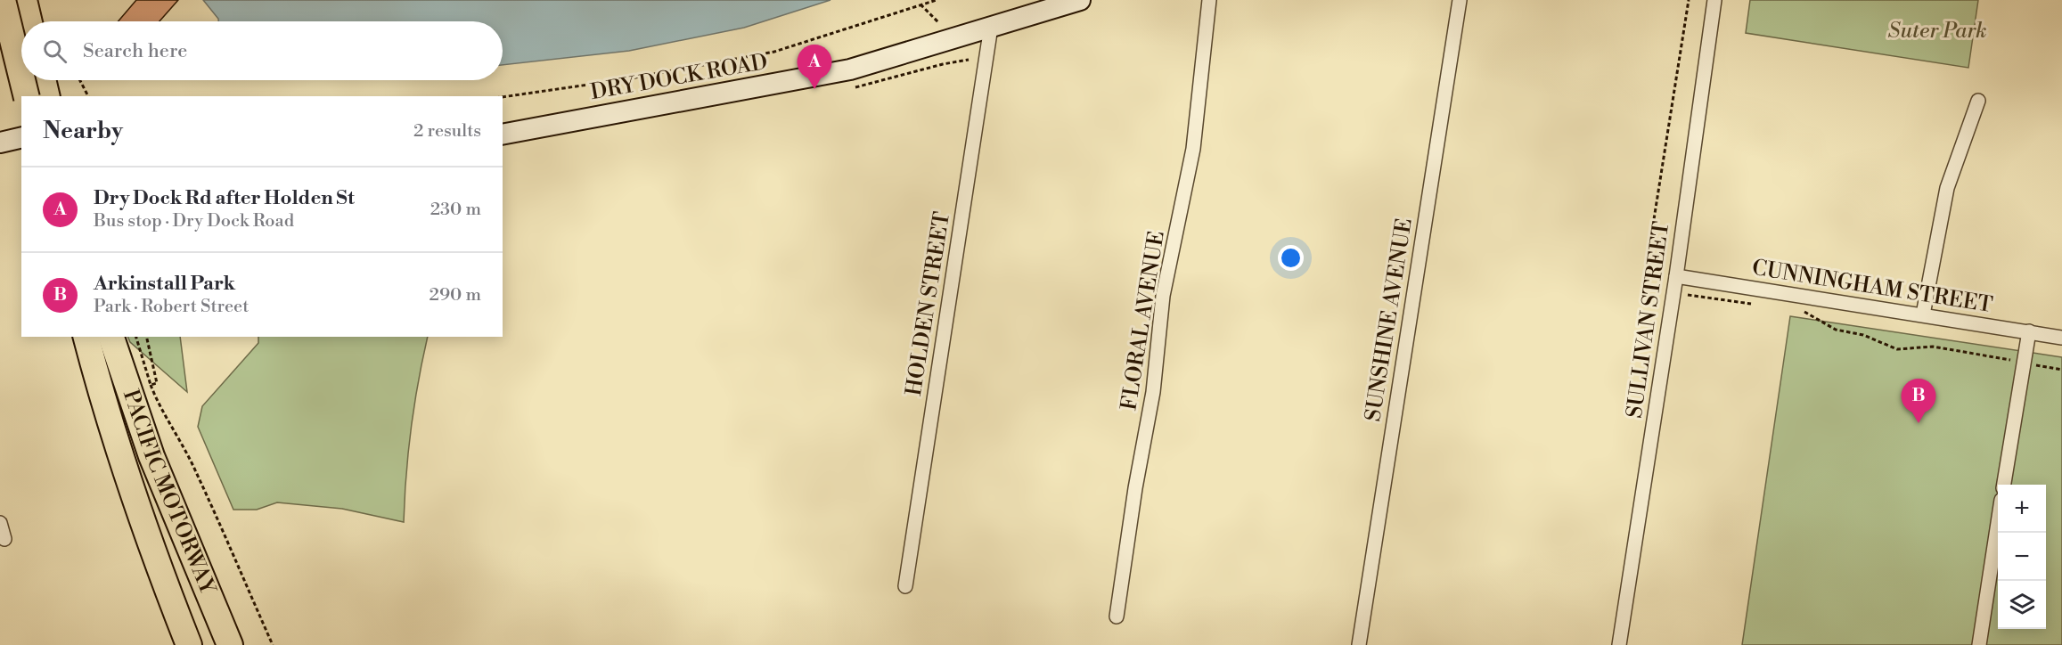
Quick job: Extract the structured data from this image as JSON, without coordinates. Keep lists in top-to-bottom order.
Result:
{
  "streets": {
    "highway": ["PACIFIC MOTORWAY"],
    "street": [
      "DRY DOCK ROAD",
      "CUNNINGHAM STREET",
      "HOLDEN STREET",
      "SUNSHINE AVENUE",
      "SULLIVAN STREET",
      "FLORAL AVENUE"
    ]
  },
  "crossings": [
    ["DRY DOCK ROAD", "HOLDEN STREET"],
    ["CUNNINGHAM STREET", "SULLIVAN STREET"]
  ],
  "parks": ["Suter Park"],
  "page": {
    "search": "Search here",
    "pins": ["A", "B"],
    "heading": ["Nearby", "2 results"],
    "list": [
      {
        "mark": "A",
        "name": "Dry Dock Rd after Holden St",
        "note": "Bus stop · Dry Dock Road",
        "value": "230 m"
      },
      {
        "mark": "B",
        "name": "Arkinstall Park",
        "note": "Park · Robert Street",
        "value": "290 m"
      }
    ],
    "map_buttons": ["+", "−"]
  }
}
